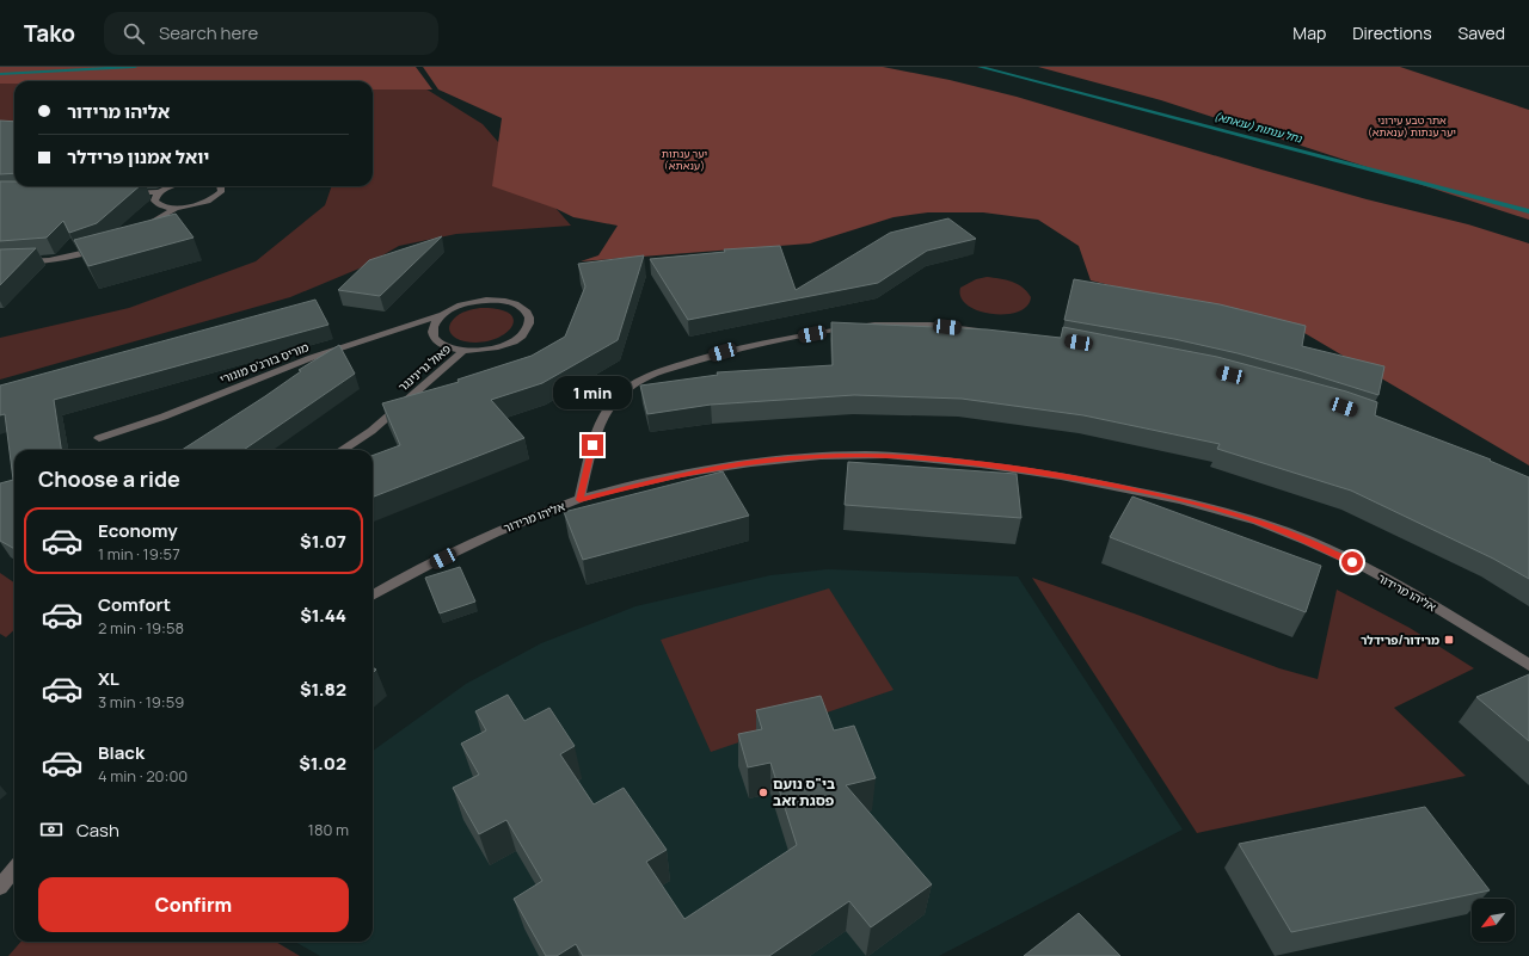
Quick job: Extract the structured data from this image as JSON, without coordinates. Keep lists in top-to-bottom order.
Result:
{
  "streets": {
    "street": ["מוריס בורג'ס מונורי", "פאול גרינינגר", "אליהו מרידור"]
  },
  "crossings": [
    ["מוריס בורג'ס מונורי", "פאול גרינינגר"]
  ],
  "water": ["נחל ענתות (ענאתא)"],
  "parks": ["אתר טבע עירוני יער ענתות (ענאתא)", "יער ענתות (ענאתא)"],
  "places": {
    "transit": ["מרידור/פרידלר"],
    "other": ["בי\"ס נועם פסגת זאב"]
  },
  "north": "bottom left",
  "page": {
    "header": "Tako",
    "search": "Search here",
    "nav": ["Map", "Directions", "Saved"],
    "banner": ["אליהו מרידור", "יואל אמנון פרידלר"],
    "bubble": "1 min",
    "heading": "Choose a ride",
    "list": [
      {
        "name": "Economy",
        "note": "1 min · 19:57",
        "value": "$1.07"
      },
      {
        "name": "Comfort",
        "note": "2 min · 19:58",
        "value": "$1.44"
      },
      {
        "name": "XL",
        "note": "3 min · 19:59",
        "value": "$1.82"
      },
      {
        "name": "Black",
        "note": "4 min · 20:00",
        "value": "$1.02"
      }
    ],
    "pay": ["Cash", "180 m"],
    "buttons": "Confirm"
  }
}
